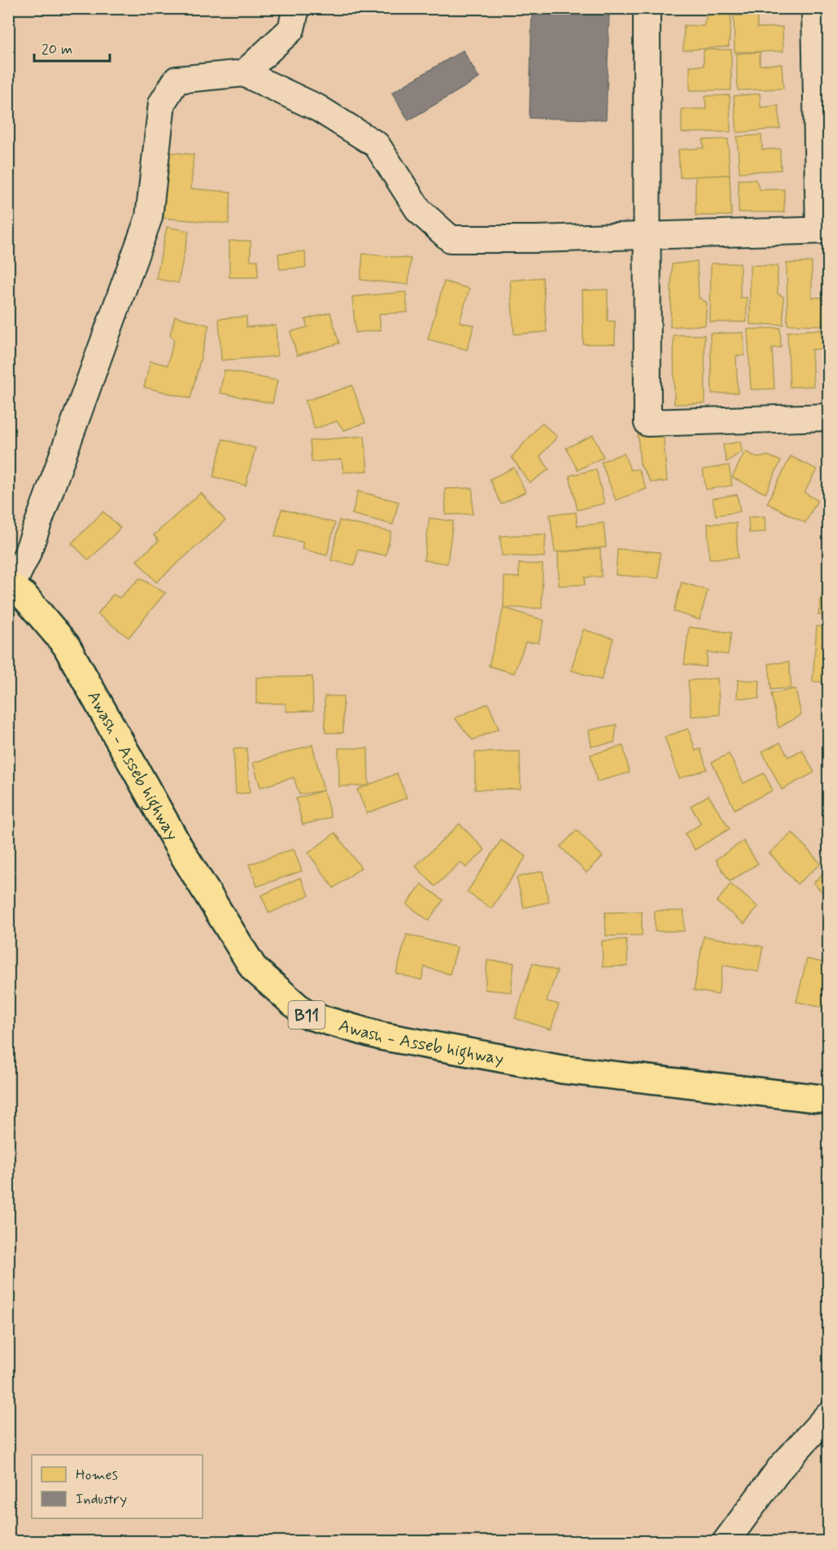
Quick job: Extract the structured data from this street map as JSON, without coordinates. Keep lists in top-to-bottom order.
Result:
{
  "streets": {
    "highway": ["Awash - Asseb highway", "B11"]
  },
  "legend": ["Homes", "Industry"],
  "scale_bar": "20 m"
}
